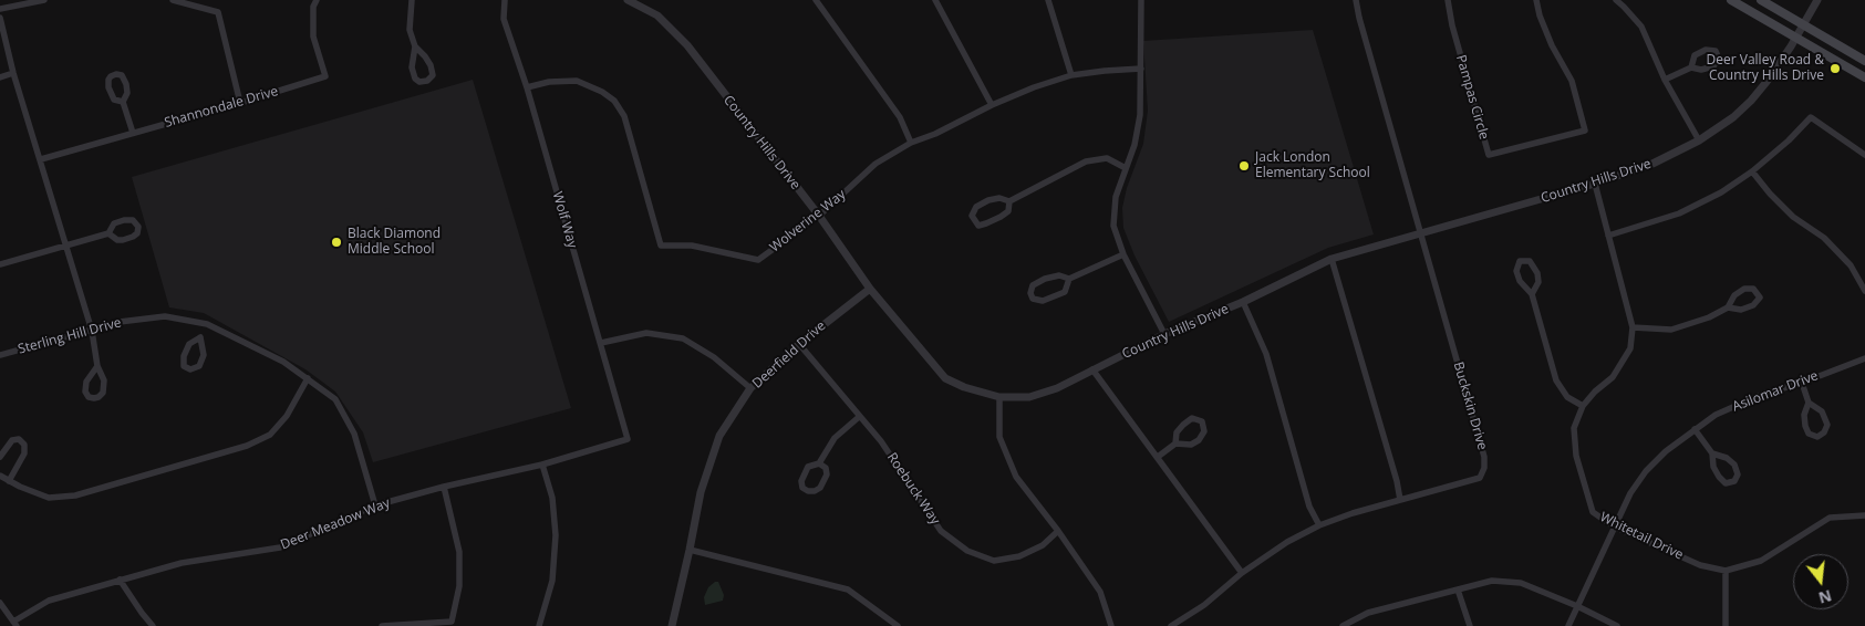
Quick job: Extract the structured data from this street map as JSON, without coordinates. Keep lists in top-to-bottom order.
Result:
{
  "streets": {
    "street": [
      "Pampas Circle",
      "Shannondale Drive",
      "Country Hills Drive",
      "Wolf Way",
      "Wolverine Way",
      "Sterling Hill Drive",
      "Deerfield Drive",
      "Asilomar Drive",
      "Buckskin Drive",
      "Roebuck Way",
      "Deer Meadow Way",
      "Whitetail Drive"
    ]
  },
  "crossings": [
    ["Country Hills Drive", "Wolverine Way"],
    ["Country Hills Drive", "Deerfield Drive"],
    ["Country Hills Drive", "Buckskin Drive"],
    ["Country Hills Drive", "Whitetail Drive"],
    ["Wolf Way", "Wolverine Way"],
    ["Wolf Way", "Deer Meadow Way"],
    ["Sterling Hill Drive", "Deer Meadow Way"],
    ["Deerfield Drive", "Roebuck Way"],
    ["Asilomar Drive", "Whitetail Drive"]
  ],
  "places": ["Deer Valley Road & Country Hills Drive", "Jack London Elementary School", "Black Diamond Middle School"],
  "north": "bottom"
}
